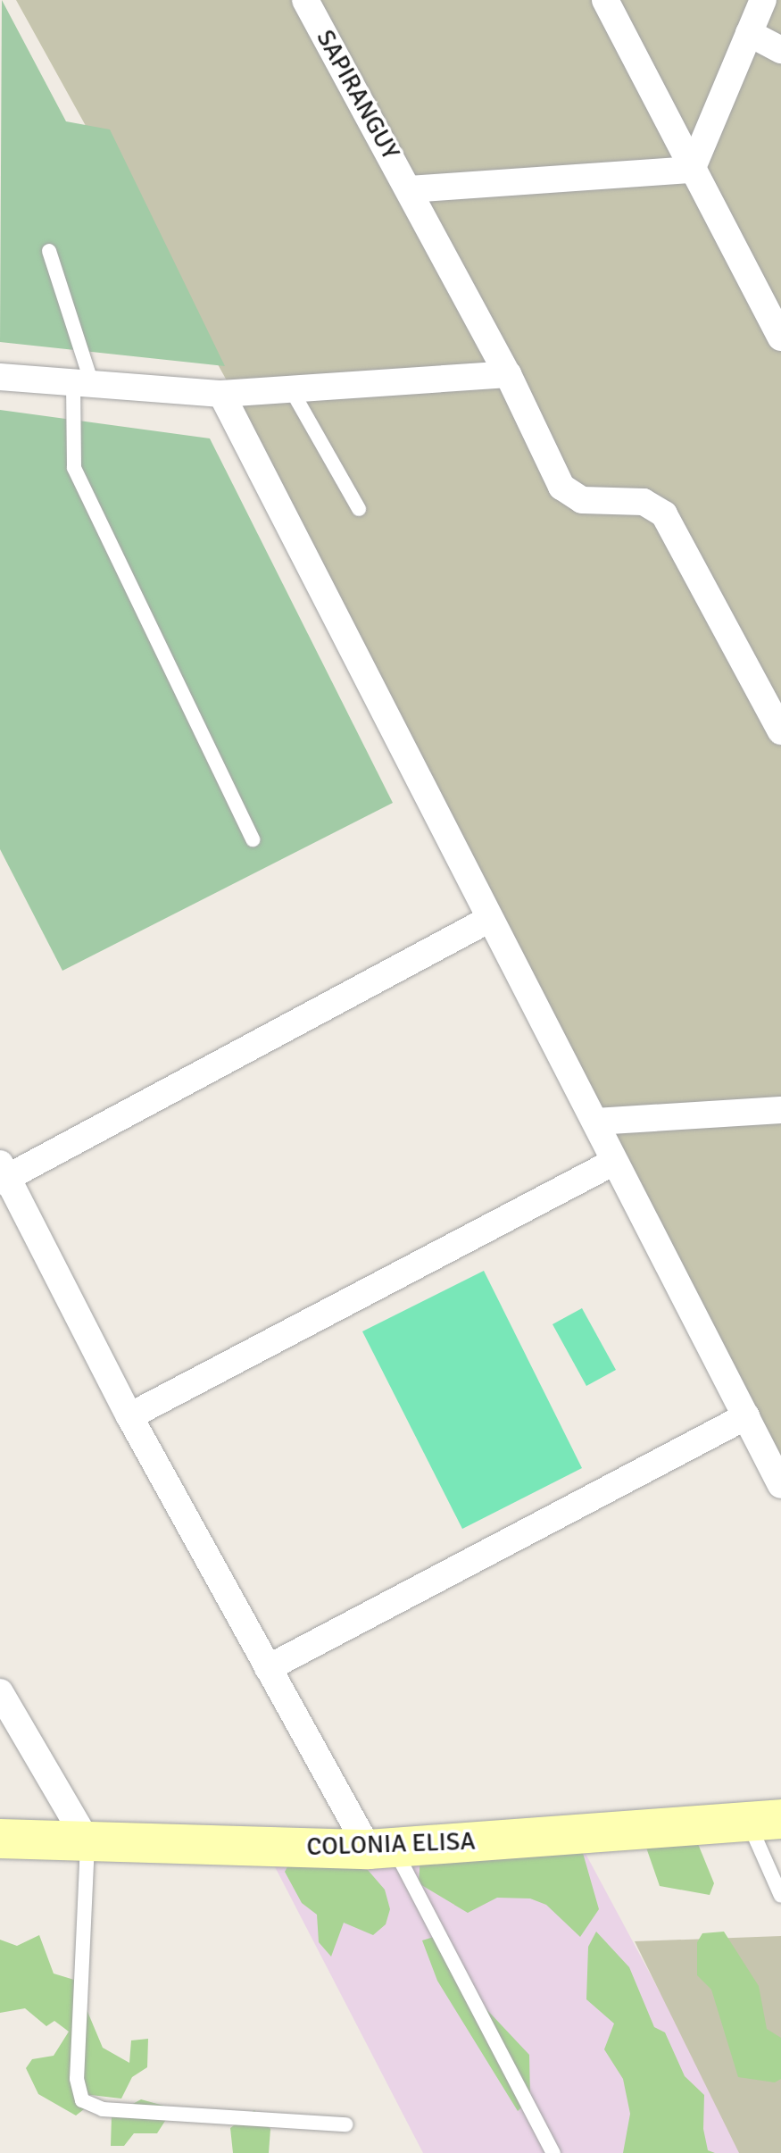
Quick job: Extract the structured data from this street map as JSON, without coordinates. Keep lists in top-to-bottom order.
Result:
{
  "streets": {
    "street": ["SAPIRANGUY", "COLONIA ELISA"]
  }
}
